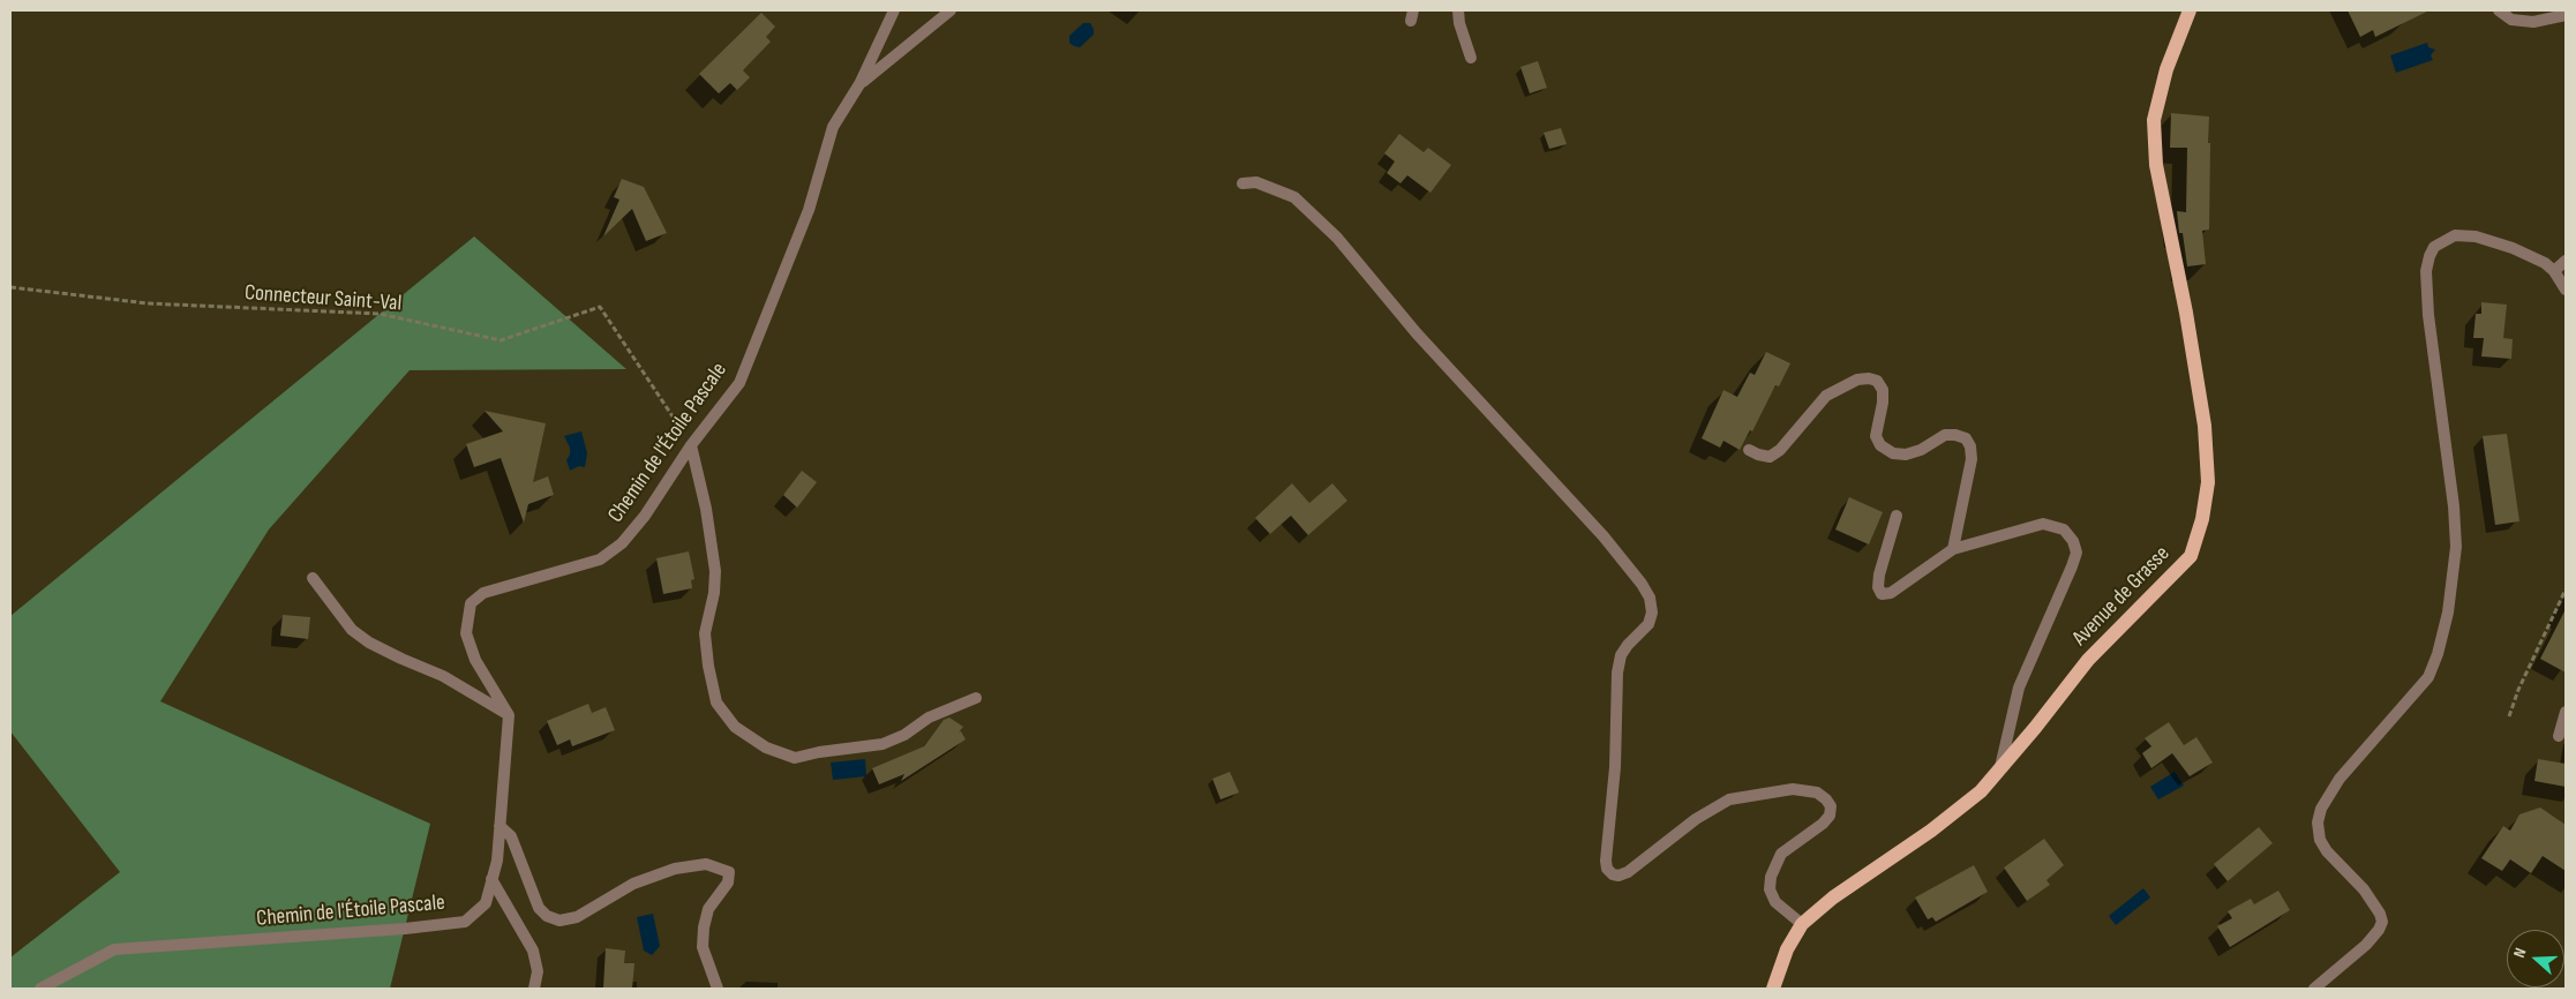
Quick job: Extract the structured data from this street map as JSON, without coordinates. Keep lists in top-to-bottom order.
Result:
{
  "streets": {
    "main road": ["Avenue de Grasse"],
    "lane": ["Chemin de l'Étoile Pascale"],
    "path": ["Connecteur Saint-Val"]
  },
  "crossings": [
    ["Connecteur Saint-Val", "Chemin de l'Étoile Pascale"]
  ],
  "north": "left"
}
